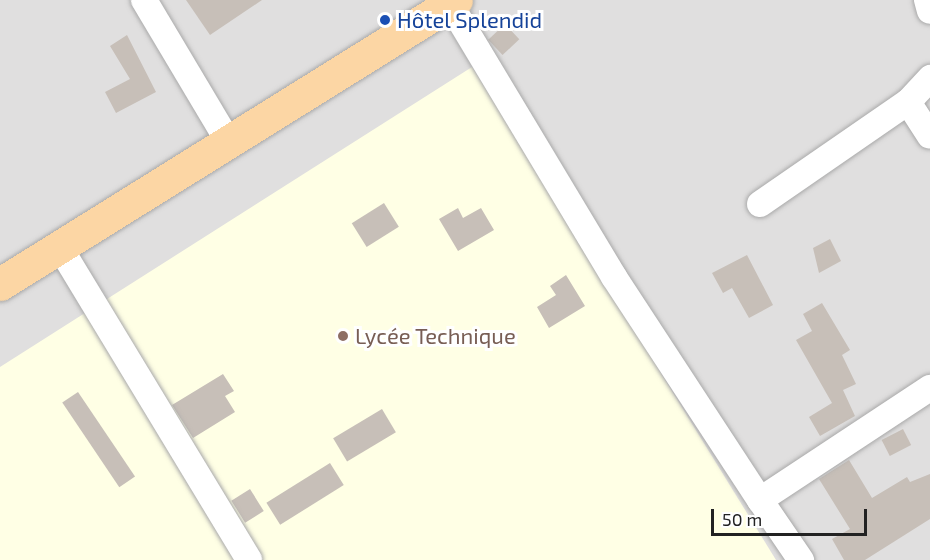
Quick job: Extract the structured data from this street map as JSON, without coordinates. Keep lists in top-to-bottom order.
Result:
{
  "places": ["Hôtel Splendid", "Lycée Technique"],
  "scale_bar": "50 m"
}
